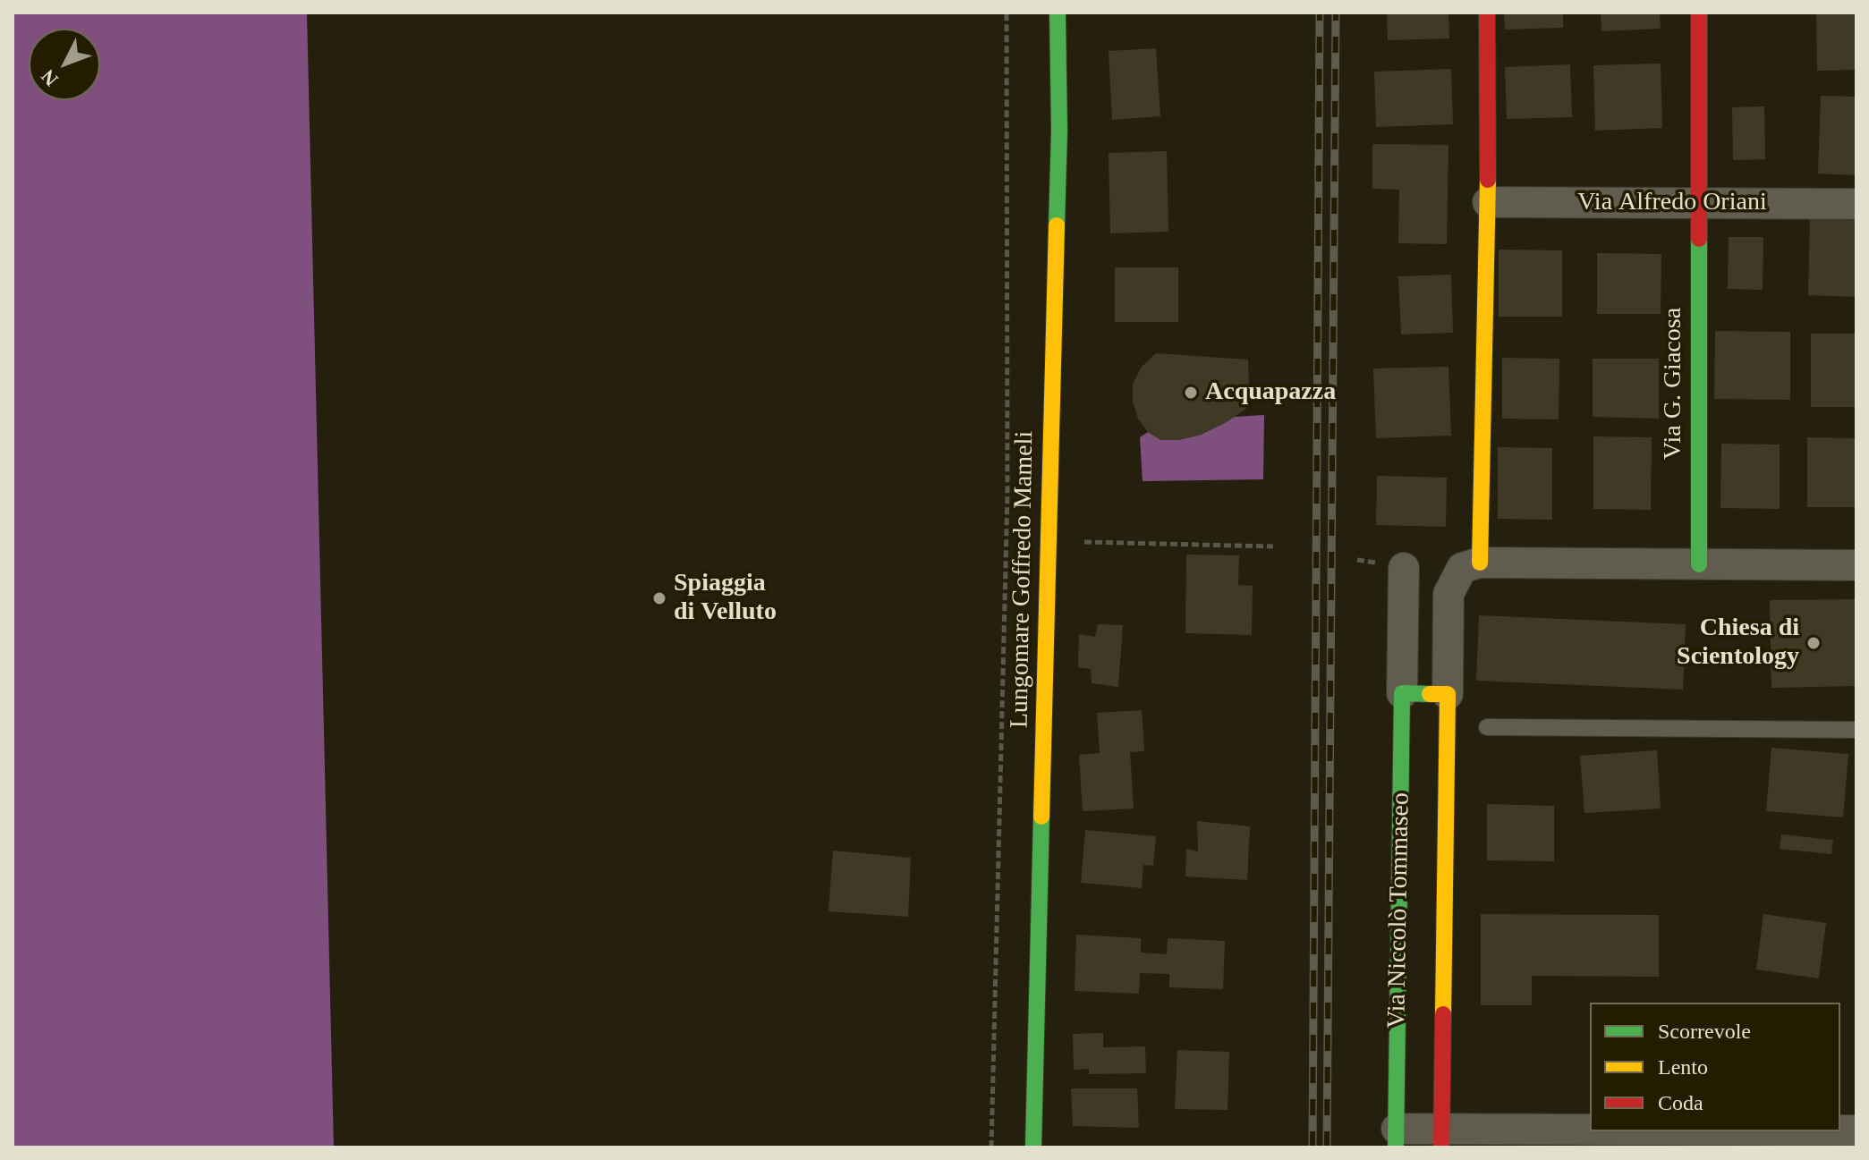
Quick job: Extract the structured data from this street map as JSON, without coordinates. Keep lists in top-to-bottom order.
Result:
{
  "streets": {
    "street": [
      "Via Alfredo Oriani",
      "Via G. Giacosa",
      "Lungomare Goffredo Mameli",
      "Via Niccolò Tommaseo"
    ]
  },
  "crossings": [
    ["Via Alfredo Oriani", "Via G. Giacosa"]
  ],
  "places": ["Acquapazza", "Spiaggia di Velluto", "Chiesa di Scientology"],
  "legend": ["Scorrevole", "Lento", "Coda"],
  "north": "bottom left"
}
